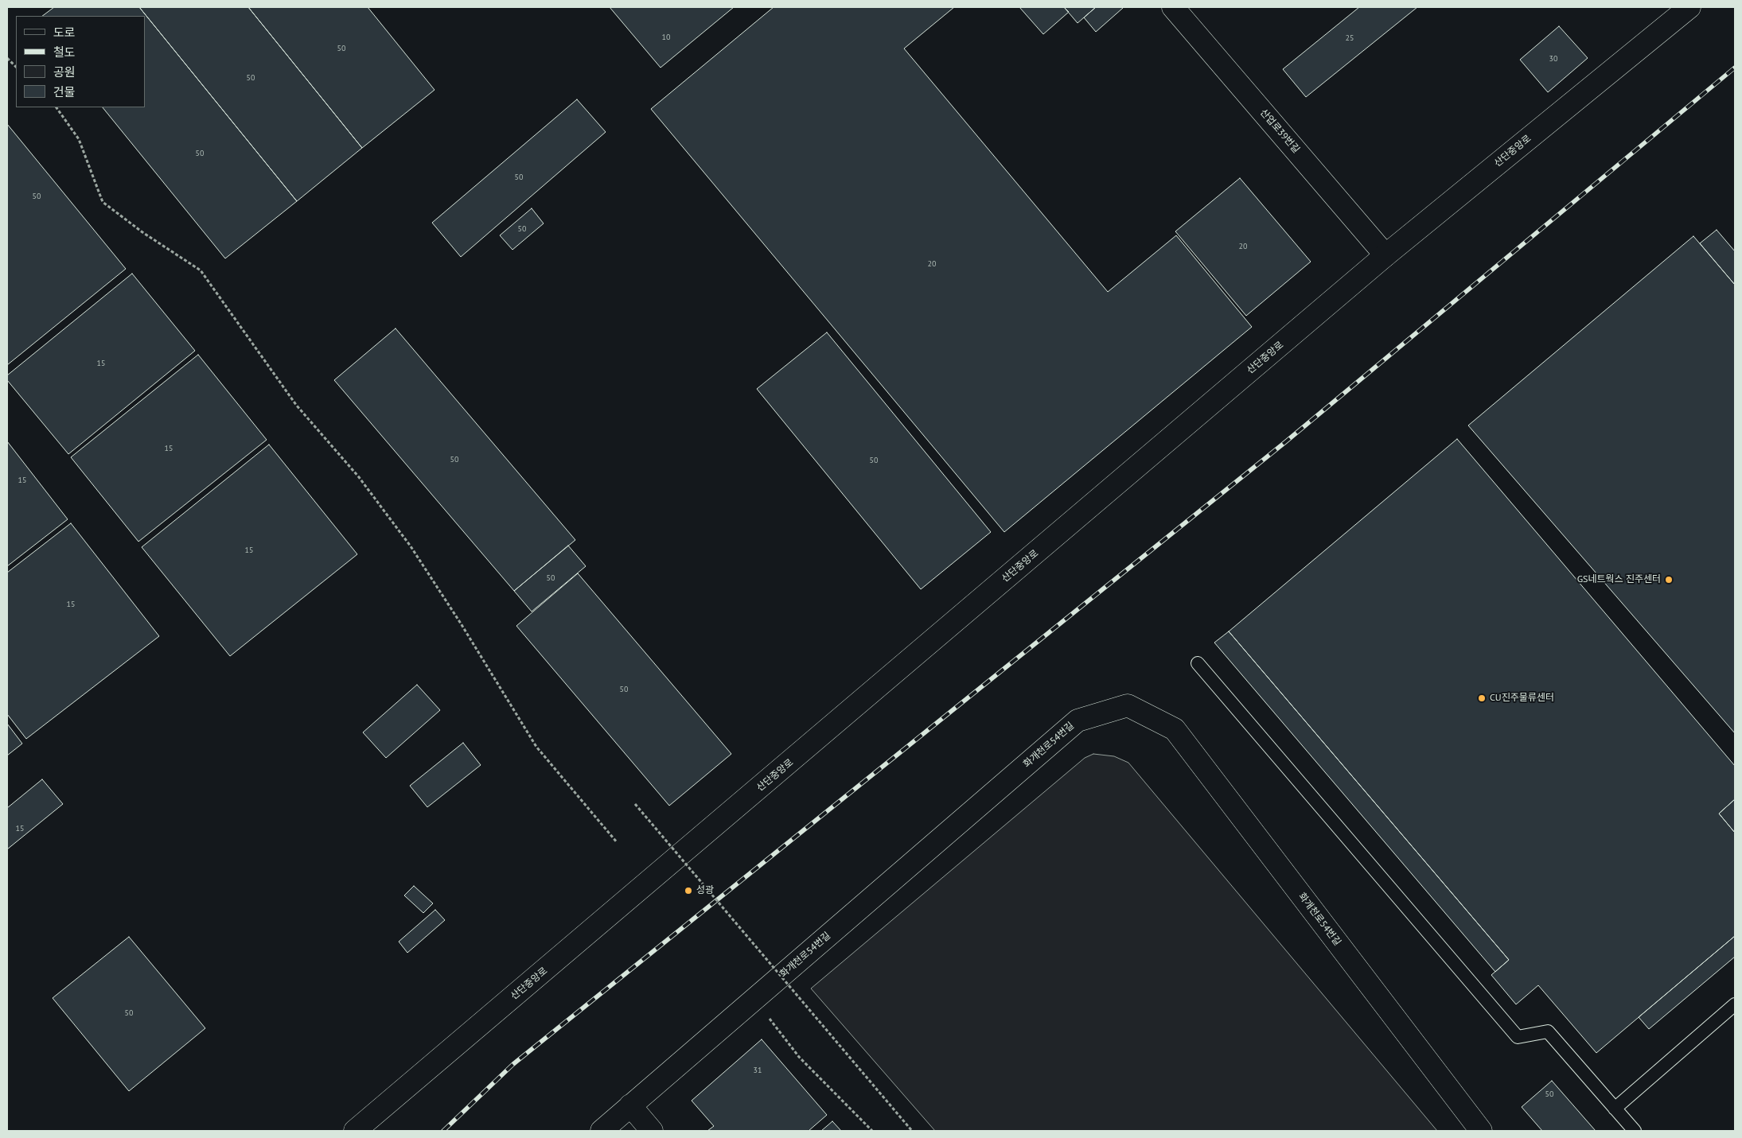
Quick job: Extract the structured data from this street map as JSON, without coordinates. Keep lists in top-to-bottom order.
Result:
{
  "streets": {
    "street": ["산업로39번길", "산단중앙로", "화개천로54번길"]
  },
  "crossings": [
    ["산업로39번길", "산단중앙로"]
  ],
  "places": ["GS네트웍스 진주센터", "CU진주물류센터", "성광"],
  "house_numbers": [
    "10",
    "25",
    "50",
    "30",
    "50",
    "50",
    "50",
    "50",
    "50",
    "20",
    "20",
    "15",
    "15",
    "50",
    "50",
    "15",
    "15",
    "50",
    "15",
    "50",
    "15",
    "50",
    "31",
    "50"
  ],
  "legend": [
    "도로",
    "철도",
    "공원",
    "건물"
  ]
}
